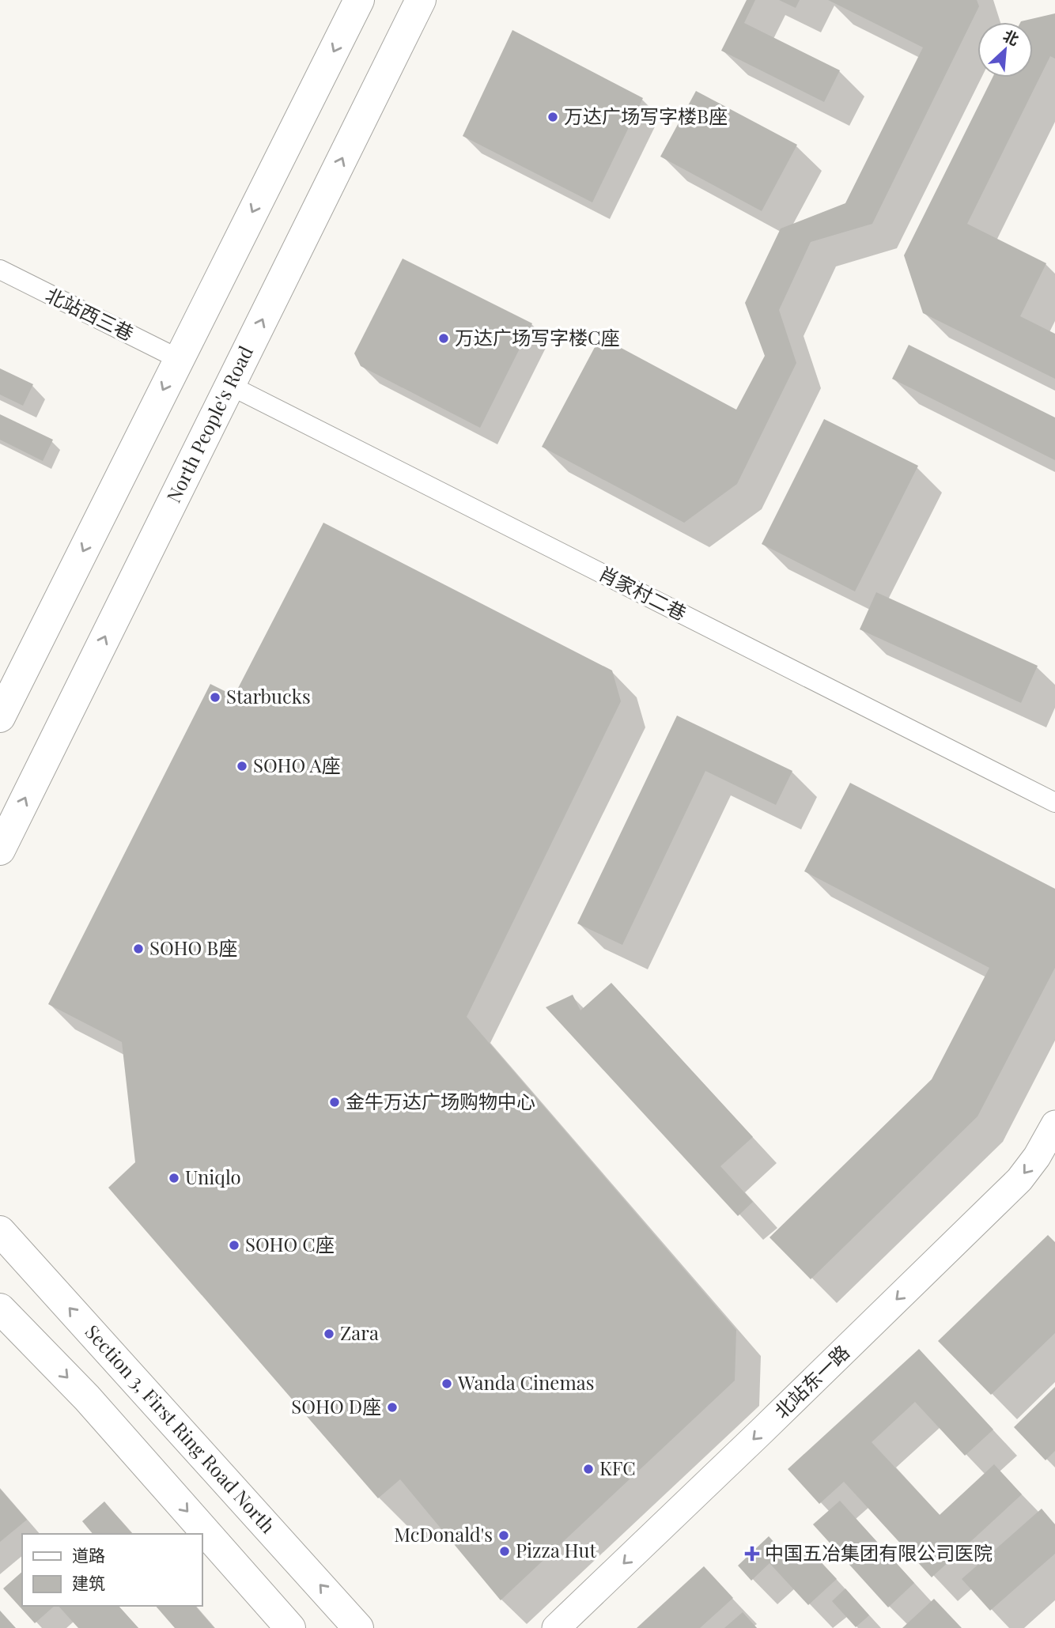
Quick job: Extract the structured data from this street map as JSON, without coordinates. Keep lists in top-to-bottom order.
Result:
{
  "streets": {
    "main road": ["North People's Road", "Section 3, First Ring Road North"],
    "street": ["北站西三巷", "肖家村二巷", "北站东一路"]
  },
  "crossings": [
    ["North People's Road", "肖家村二巷"]
  ],
  "one_way": ["北站东一路"],
  "places": {
    "other": [
      "万达广场写字楼B座",
      "万达广场写字楼C座",
      "Starbucks",
      "SOHO A座",
      "SOHO B座",
      "金牛万达广场购物中心",
      "Uniqlo",
      "SOHO C座",
      "Zara",
      "Wanda Cinemas",
      "SOHO D座",
      "KFC",
      "McDonald's",
      "Pizza Hut"
    ],
    "health": ["中国五冶集团有限公司医院"]
  },
  "legend": ["道路", "建筑"],
  "north": "top right"
}
